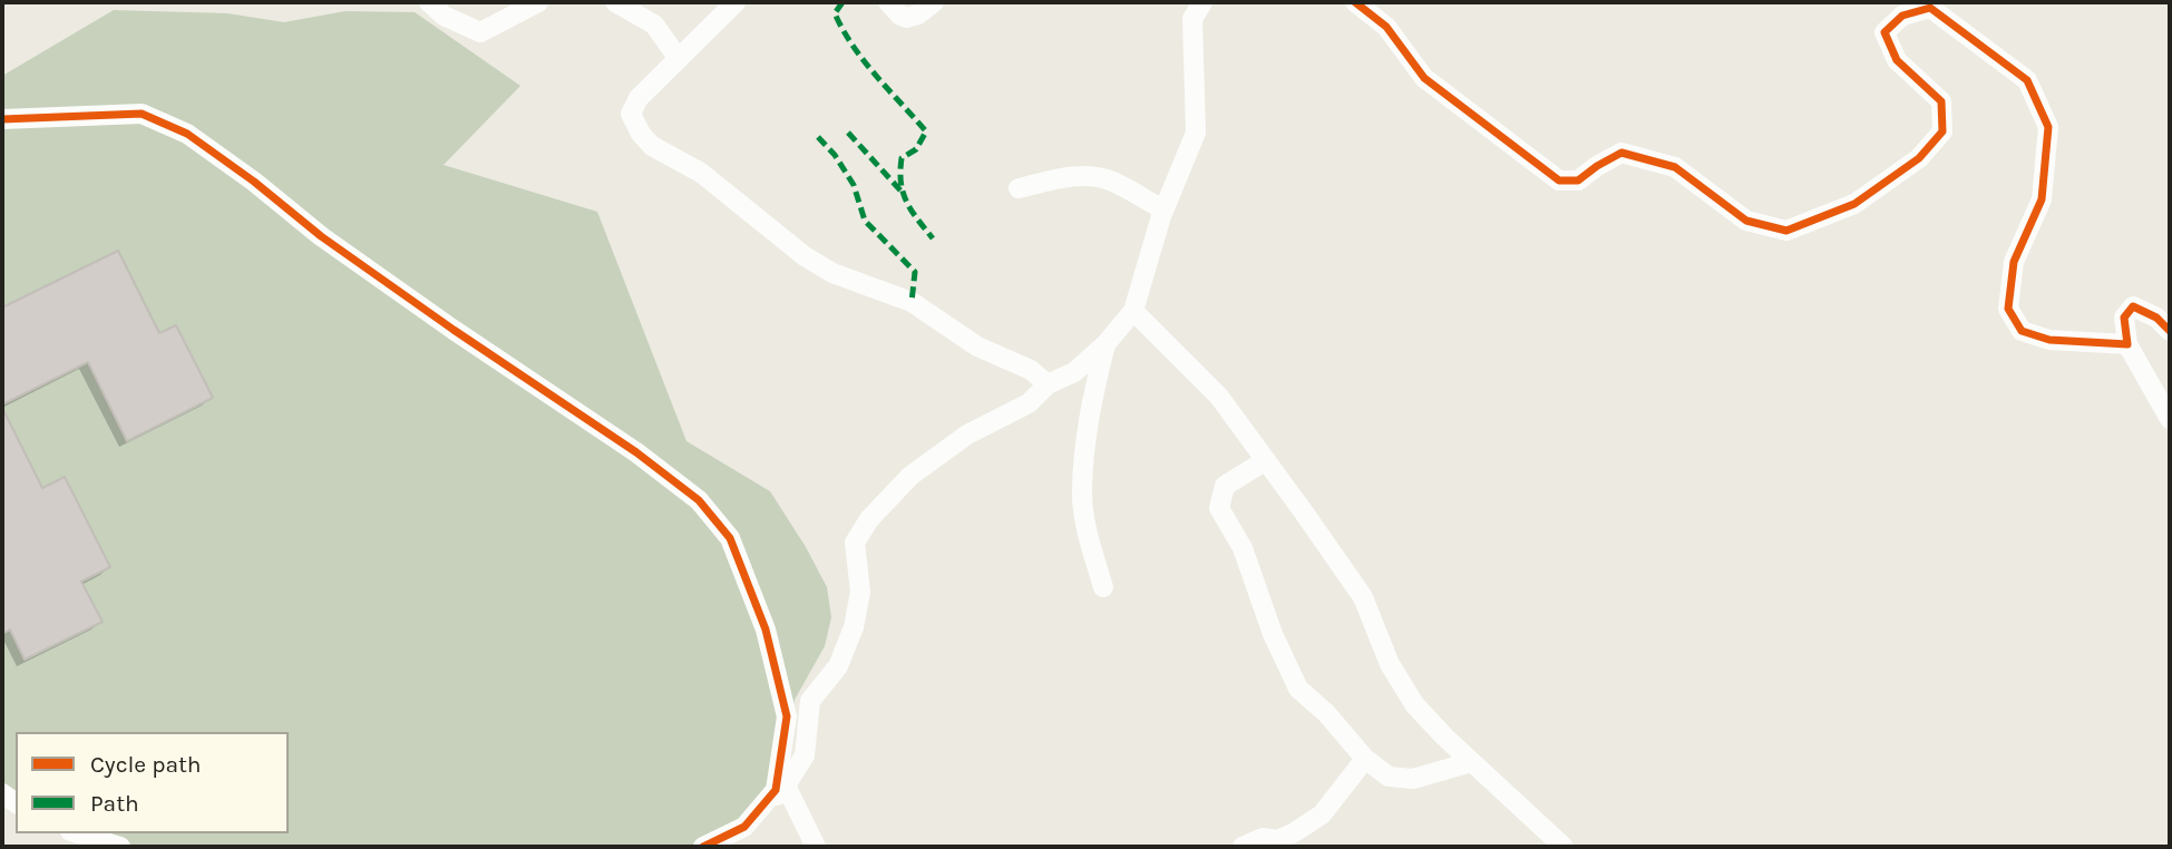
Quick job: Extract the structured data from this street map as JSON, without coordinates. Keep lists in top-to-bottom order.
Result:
{
  "legend": ["Cycle path", "Path"]
}
